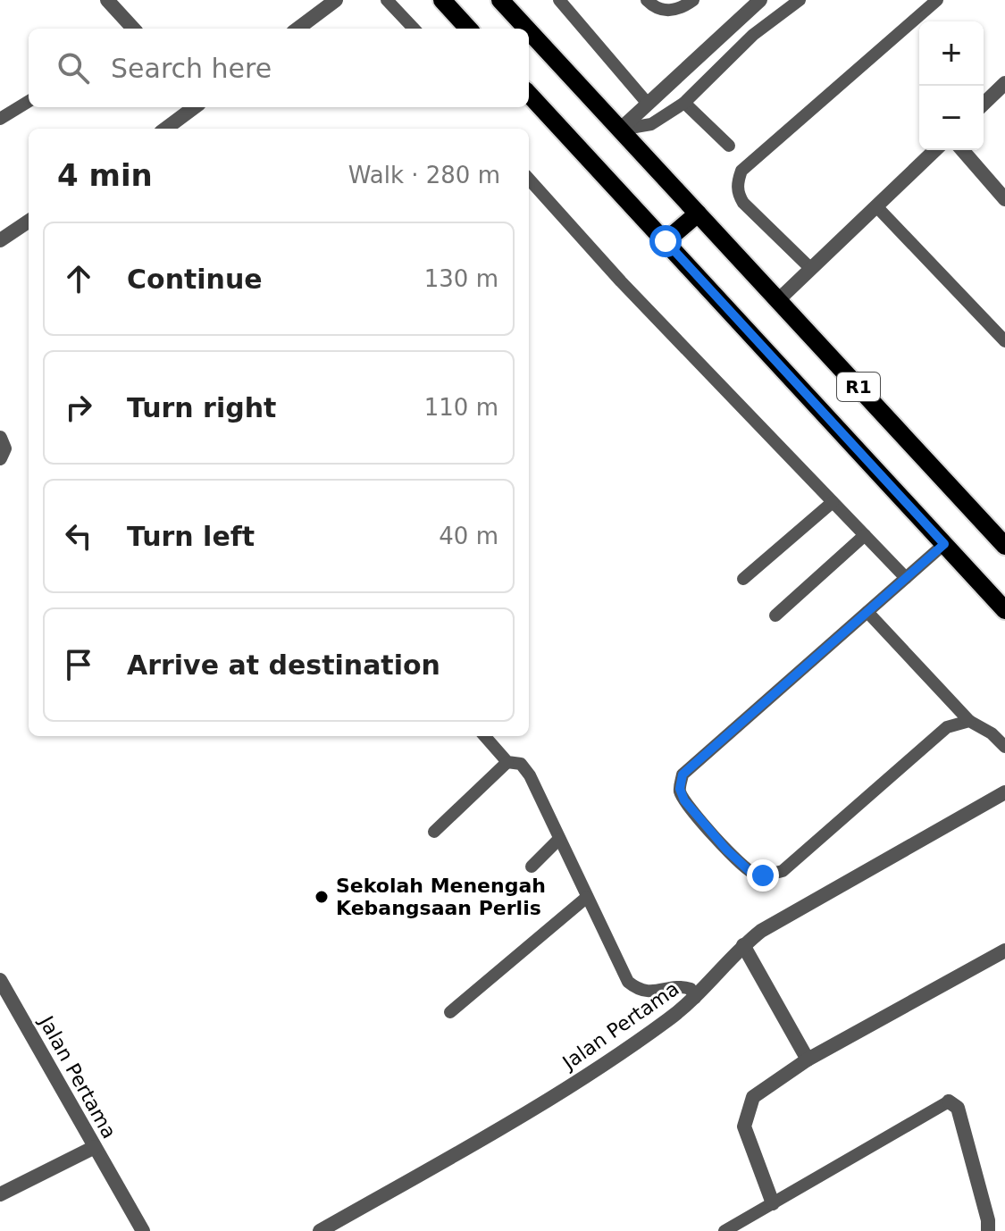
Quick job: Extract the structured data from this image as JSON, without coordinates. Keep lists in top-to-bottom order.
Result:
{
  "streets": {
    "main road": ["R1"],
    "street": ["Jalan Pertama"]
  },
  "places": ["Sekolah Menengah Kebangsaan Perlis"],
  "page": {
    "map_buttons": ["+", "−"],
    "search": "Search here",
    "heading": ["4 min", "Walk · 280 m"],
    "list": [
      ["Continue", "130 m"],
      ["Turn right", "110 m"],
      ["Turn left", "40 m"],
      "Arrive at destination"
    ]
  }
}
